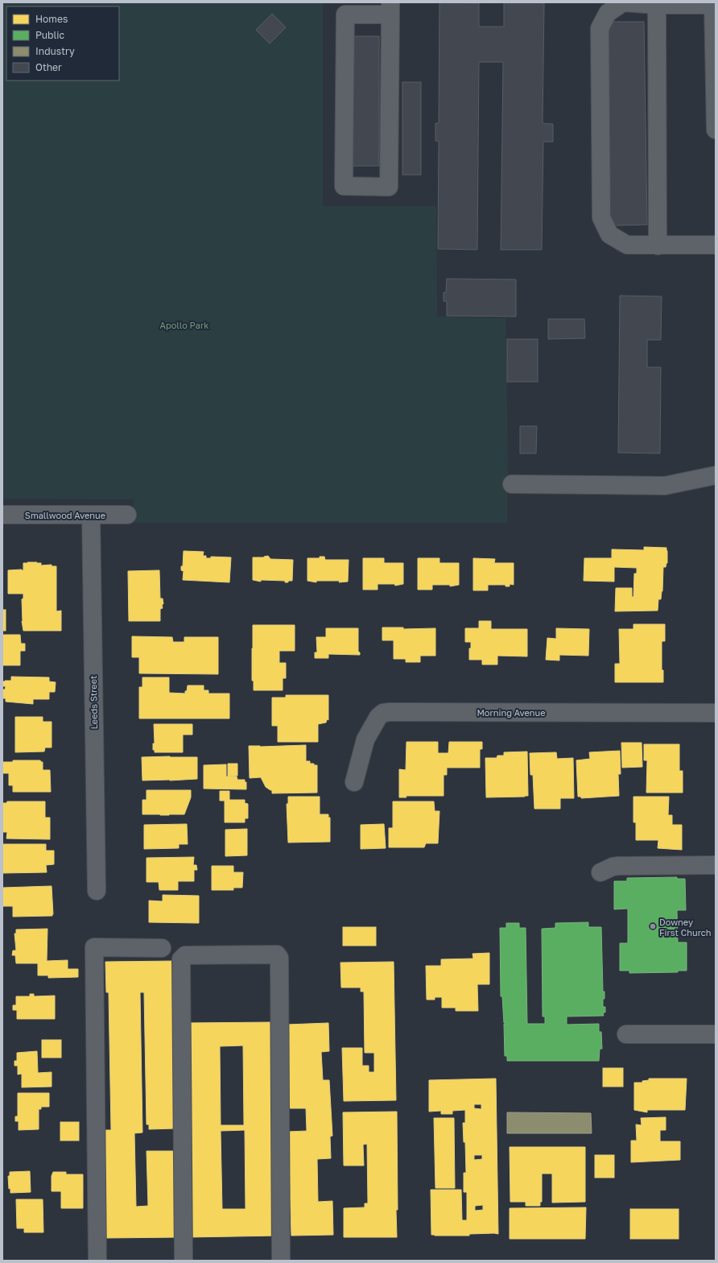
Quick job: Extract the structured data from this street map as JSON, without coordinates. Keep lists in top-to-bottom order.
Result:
{
  "streets": {
    "street": ["Smallwood Avenue", "Leeds Street", "Morning Avenue"]
  },
  "crossings": [
    ["Smallwood Avenue", "Leeds Street"]
  ],
  "parks": ["Apollo Park"],
  "places": ["Downey First Church"],
  "legend": [
    "Homes",
    "Public",
    "Industry",
    "Other"
  ]
}
